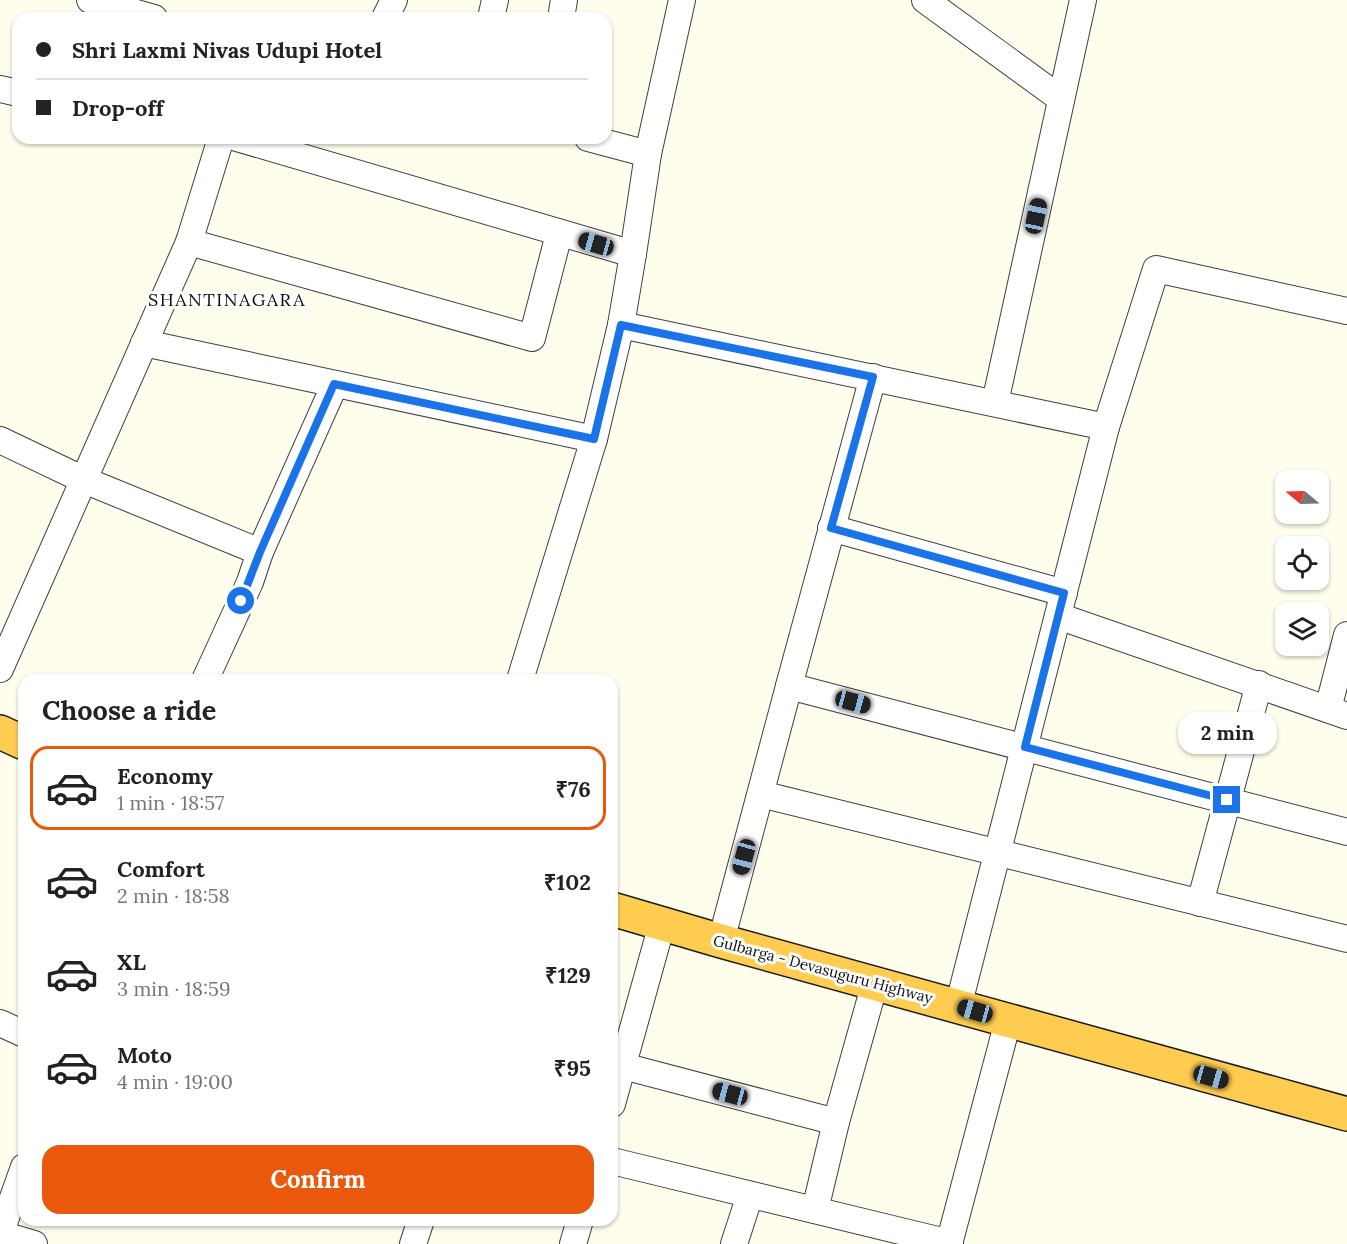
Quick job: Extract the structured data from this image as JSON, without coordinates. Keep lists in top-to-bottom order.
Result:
{
  "streets": {
    "highway": ["Gulbarga - Devasuguru Highway"]
  },
  "districts": ["SHANTINAGARA"],
  "north": "left",
  "page": {
    "banner": ["Shri Laxmi Nivas Udupi Hotel", "Drop-off"],
    "heading": "Choose a ride",
    "bubble": "2 min",
    "list": [
      {
        "name": "Economy",
        "note": "1 min · 18:57",
        "value": "₹76"
      },
      {
        "name": "Comfort",
        "note": "2 min · 18:58",
        "value": "₹102"
      },
      {
        "name": "XL",
        "note": "3 min · 18:59",
        "value": "₹129"
      },
      {
        "name": "Moto",
        "note": "4 min · 19:00",
        "value": "₹95"
      }
    ],
    "buttons": "Confirm"
  }
}
